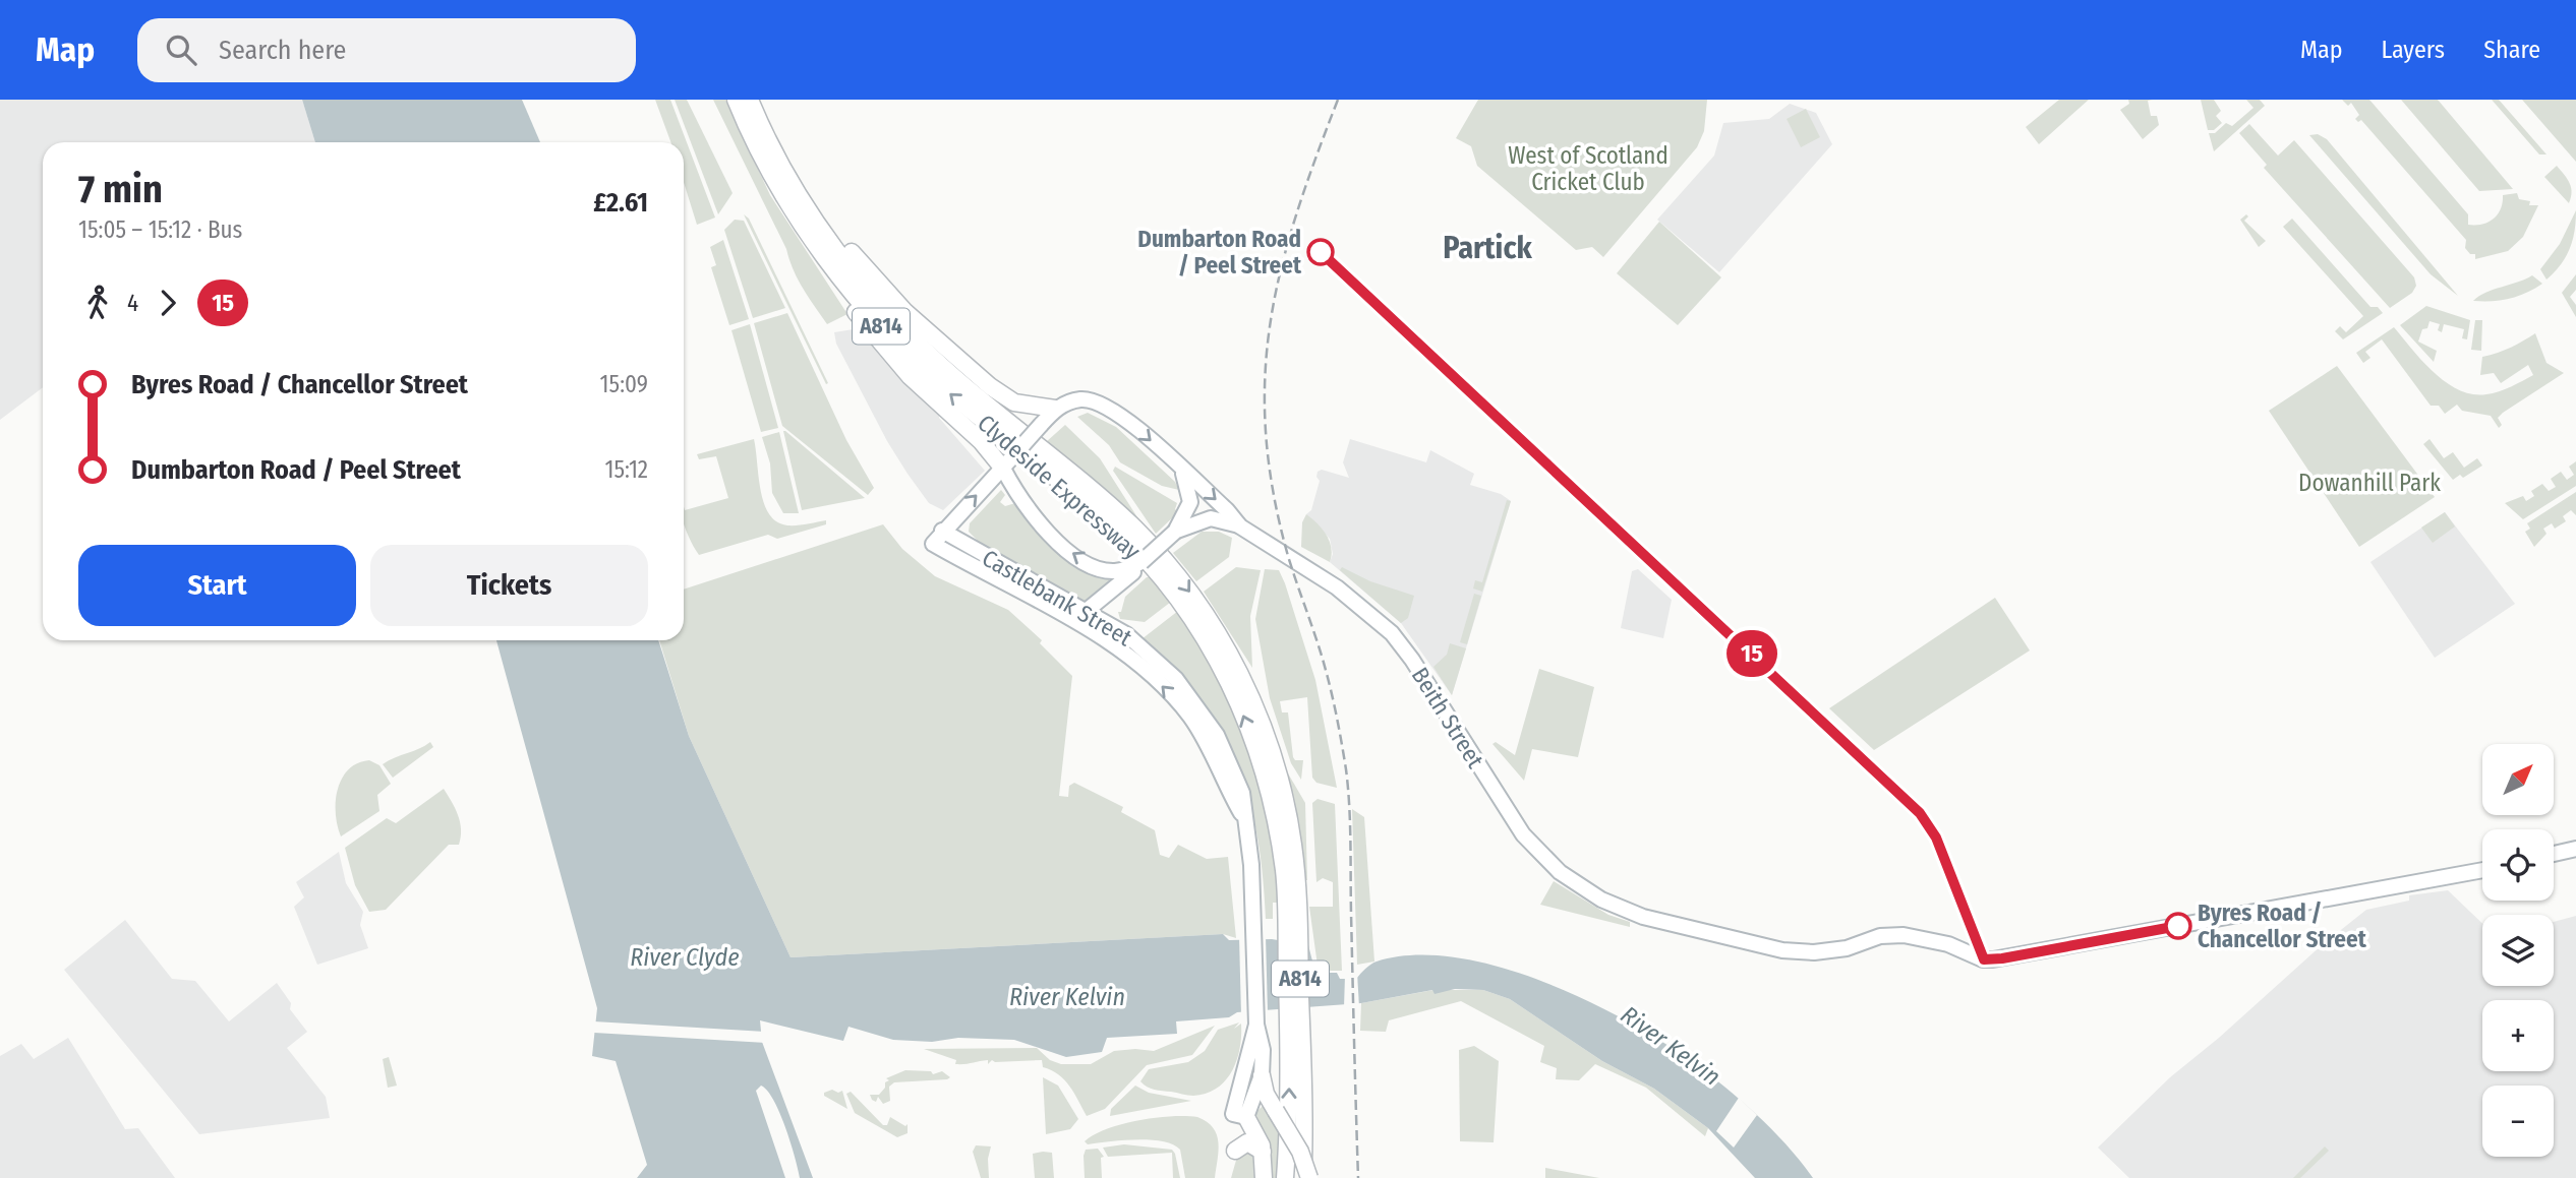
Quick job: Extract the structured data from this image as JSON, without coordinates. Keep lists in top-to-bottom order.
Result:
{
  "streets": {
    "main road": [
      "A814",
      "Clydeside Expressway",
      "Castlebank Street",
      "Beith Street"
    ]
  },
  "districts": ["Partick"],
  "water": ["River Clyde", "River Kelvin"],
  "parks": ["West of Scotland Cricket Club", "Dowanhill Park"],
  "places": ["Dumbarton Road / Peel Street", "Byres Road / Chancellor Street"],
  "lines": ["bus line 15"],
  "north": "top right",
  "page": {
    "header": "Map",
    "search": "Search here",
    "nav": ["Map", "Layers", "Share"],
    "on_map": "15",
    "heading": ["7 min", "15:05 – 15:12 · Bus", "£2.61"],
    "legs": ["4", "15"],
    "list": [
      {
        "name": "Byres Road / Chancellor Street",
        "value": "15:09"
      },
      {
        "name": "Dumbarton Road / Peel Street",
        "value": "15:12"
      }
    ],
    "buttons": ["Start", "Tickets"],
    "map_buttons": ["+", "−"]
  }
}
